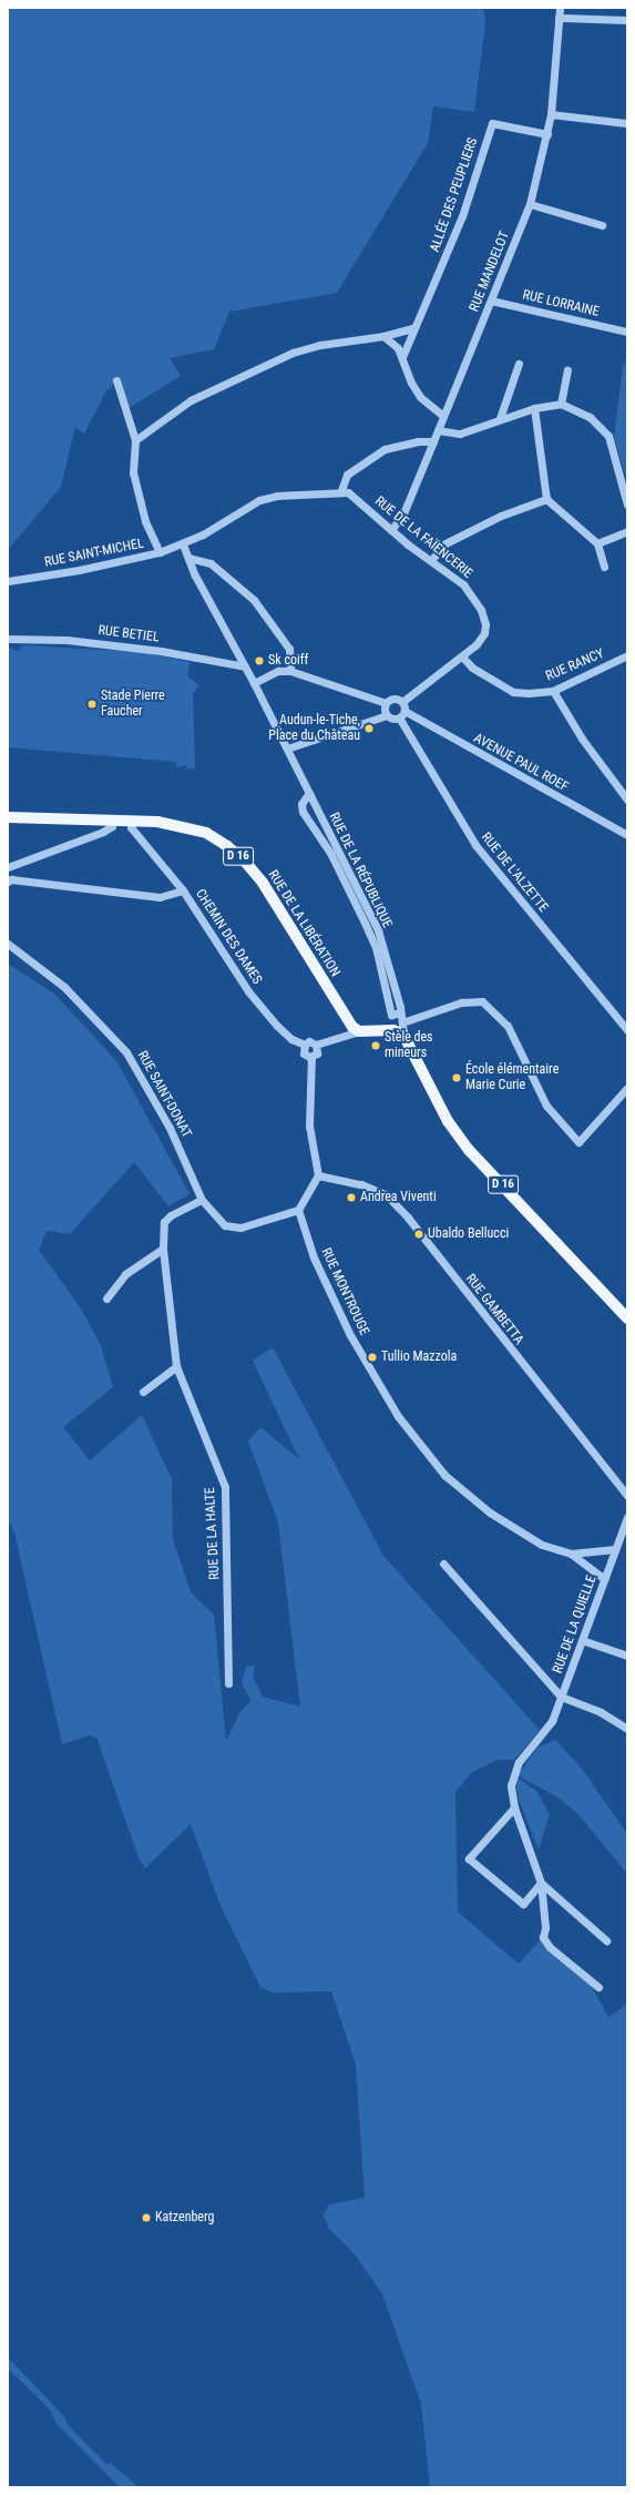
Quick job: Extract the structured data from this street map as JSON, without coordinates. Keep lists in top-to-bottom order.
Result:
{
  "streets": {
    "main road": ["D 16", "RUE DE LA LIBÉRATION"],
    "street": [
      "ALLÉE DES PEUPLIERS",
      "RUE MANDELOT",
      "RUE LORRAINE",
      "RUE DE LA FAÏENCERIE",
      "RUE SAINT-MICHEL",
      "RUE BETIEL",
      "RUE RANCY",
      "AVENUE PAUL ROEF",
      "RUE DE LA RÉPUBLIQUE",
      "RUE DE L'ALZETTE",
      "CHEMIN DES DAMES",
      "RUE SAINT-DONAT",
      "RUE MONTROUGE",
      "RUE GAMBETTA",
      "RUE DE LA HALTE",
      "RUE DE LA QUIELLE"
    ]
  },
  "crossings": [
    ["ALLÉE DES PEUPLIERS", "RUE MANDELOT"],
    ["RUE MANDELOT", "RUE LORRAINE"],
    ["RUE MANDELOT", "RUE DE LA FAÏENCERIE"],
    ["RUE DE LA FAÏENCERIE", "RUE RANCY"],
    ["RUE DE LA FAÏENCERIE", "RUE DE L'ALZETTE"],
    ["AVENUE PAUL ROEF", "RUE DE L'ALZETTE"],
    ["D 16", "RUE DE LA RÉPUBLIQUE"],
    ["RUE DE LA LIBÉRATION", "CHEMIN DES DAMES"],
    ["RUE SAINT-DONAT", "RUE DE LA HALTE"],
    ["RUE MONTROUGE", "RUE DE LA QUIELLE"]
  ],
  "places": [
    "Sk coiff",
    "Stade Pierre Faucher",
    "Audun-le-Tiche, Place du Château",
    "Stèle des mineurs",
    "École élémentaire Marie Curie",
    "Andrea Viventi",
    "Ubaldo Bellucci",
    "Tullio Mazzola",
    "Katzenberg"
  ]
}
